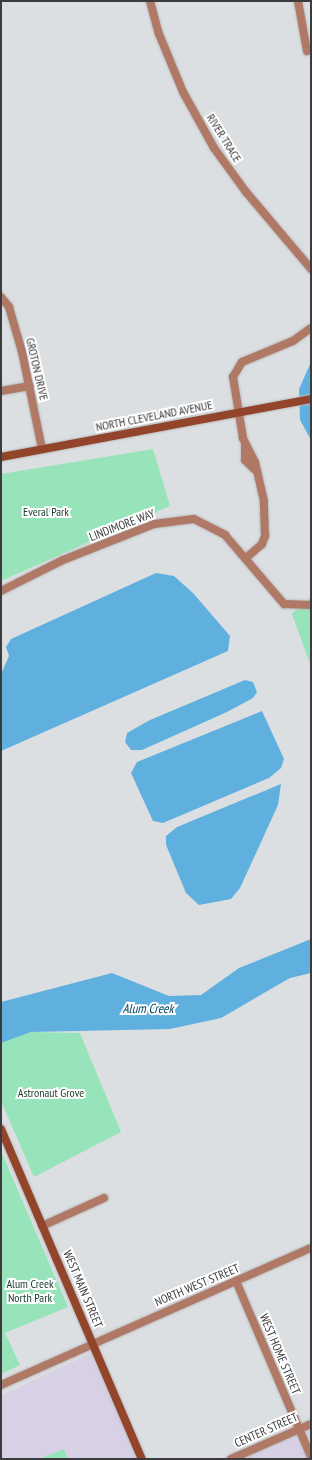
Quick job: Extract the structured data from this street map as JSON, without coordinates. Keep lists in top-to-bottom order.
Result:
{
  "streets": {
    "main road": ["NORTH CLEVELAND AVENUE", "WEST MAIN STREET"],
    "street": [
      "RIVER TRACE",
      "GROTON DRIVE",
      "LINDIMORE WAY",
      "NORTH WEST STREET",
      "WEST HOME STREET",
      "CENTER STREET"
    ]
  },
  "crossings": [
    ["GROTON DRIVE", "NORTH CLEVELAND AVENUE"],
    ["NORTH WEST STREET", "WEST MAIN STREET"],
    ["NORTH WEST STREET", "WEST HOME STREET"],
    ["WEST HOME STREET", "CENTER STREET"]
  ],
  "water": ["Alum Creek"],
  "parks": ["Everal Park", "Astronaut Grove", "Alum Creek North Park"]
}
